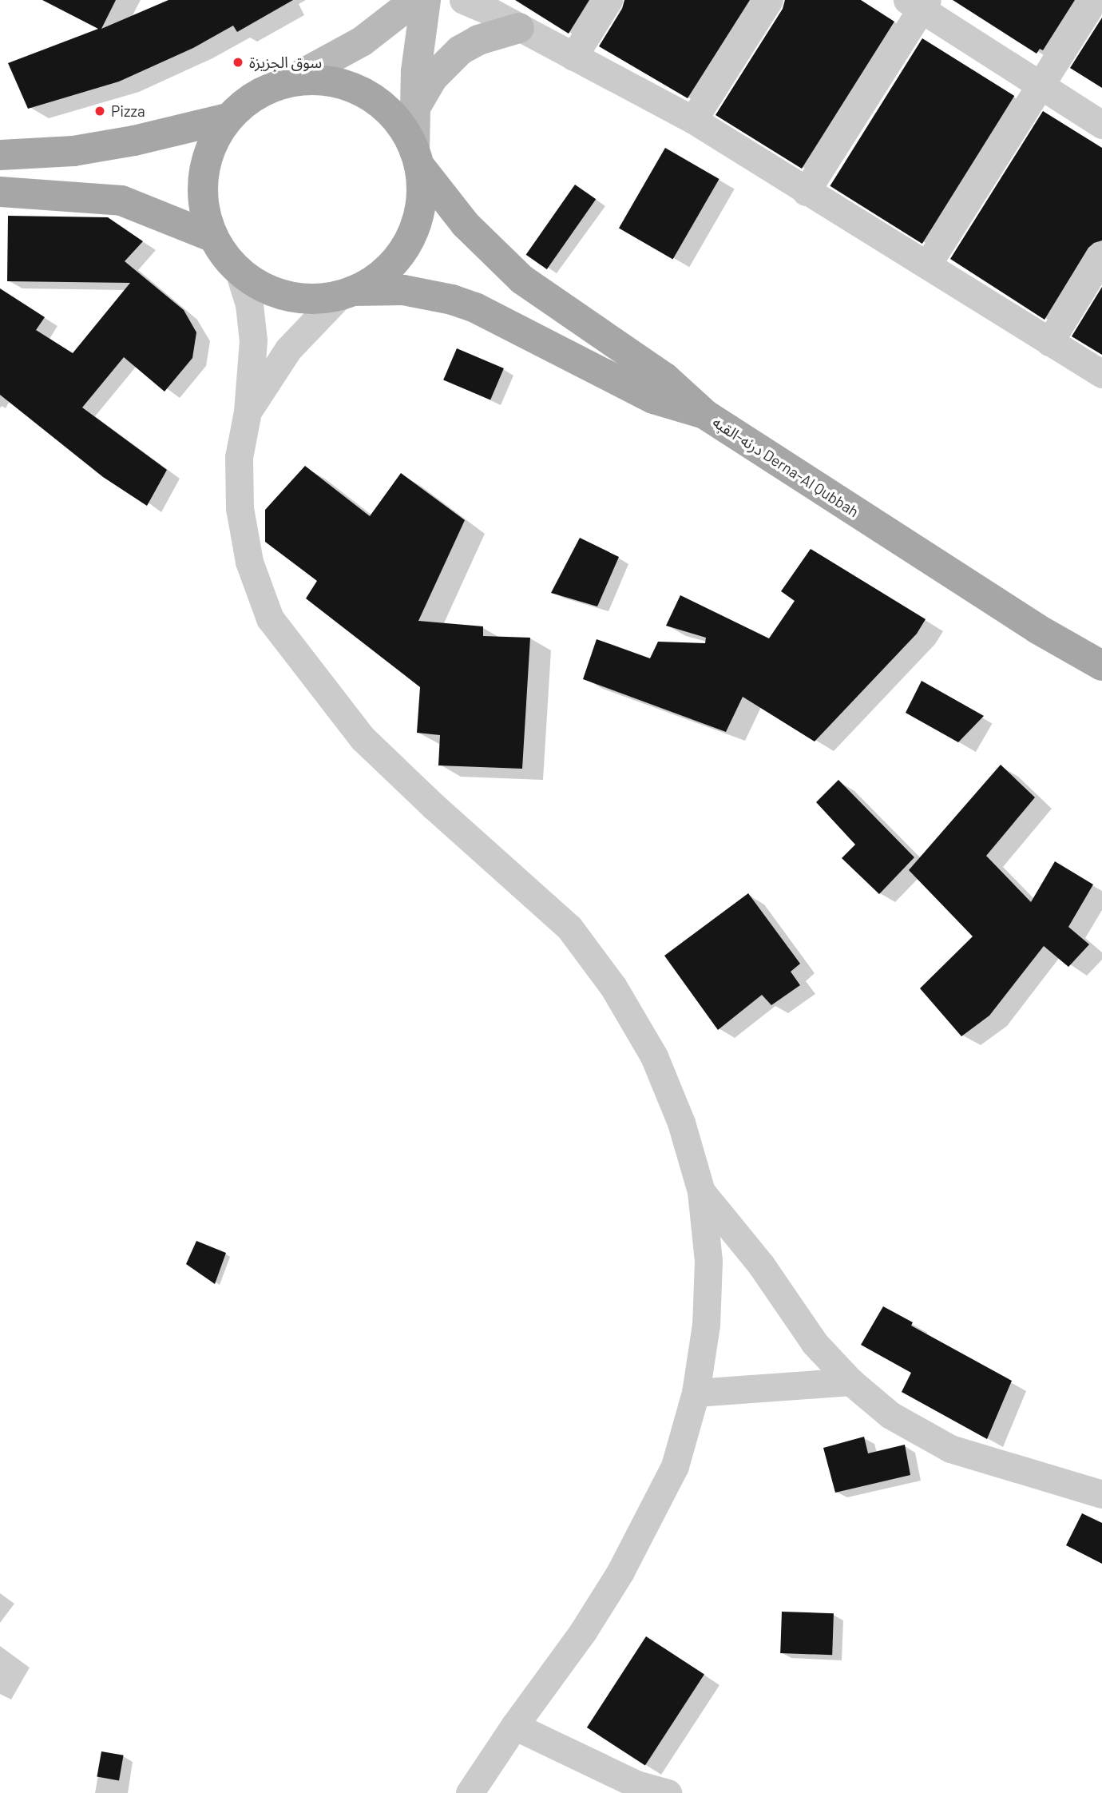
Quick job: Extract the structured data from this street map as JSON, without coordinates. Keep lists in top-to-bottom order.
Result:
{
  "streets": {
    "main road": ["درنه-القبه Derna-Al Qubbah"]
  },
  "places": ["سوق الجزيزة", "Pizza"]
}
